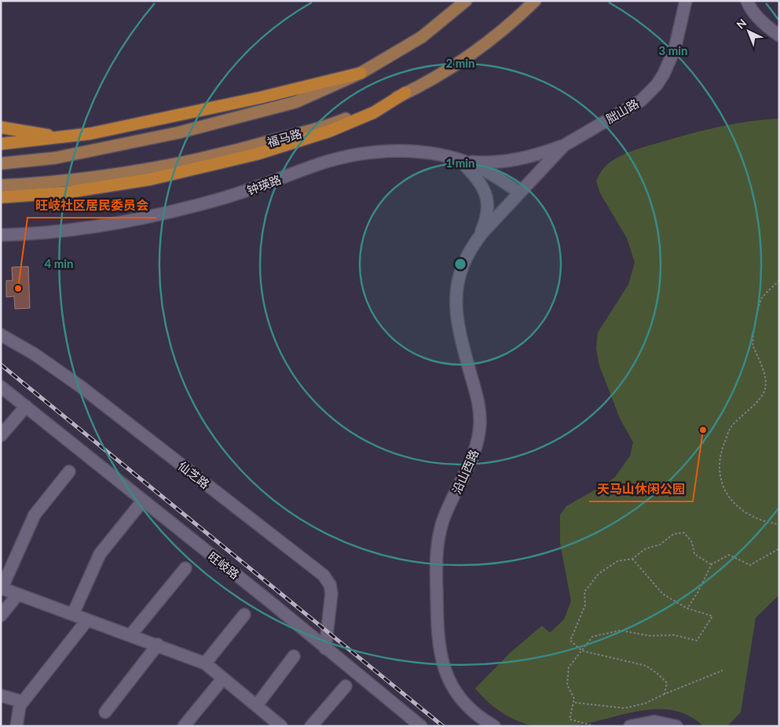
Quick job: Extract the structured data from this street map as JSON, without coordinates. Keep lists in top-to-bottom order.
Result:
{
  "streets": {
    "main road": ["福马路"],
    "street": [
      "胐山路",
      "钟瑛路",
      "沿山西路",
      "仙芝路",
      "旺岐路"
    ]
  },
  "crossings": [
    ["胐山路", "钟瑛路"],
    ["胐山路", "沿山西路"],
    ["钟瑛路", "沿山西路"],
    ["仙芝路", "旺岐路"]
  ],
  "places": ["旺岐社区居民委员会", "天马山休闲公园"],
  "north": "top left",
  "rings": [
    "3 min",
    "2 min",
    "1 min",
    "4 min"
  ]
}
